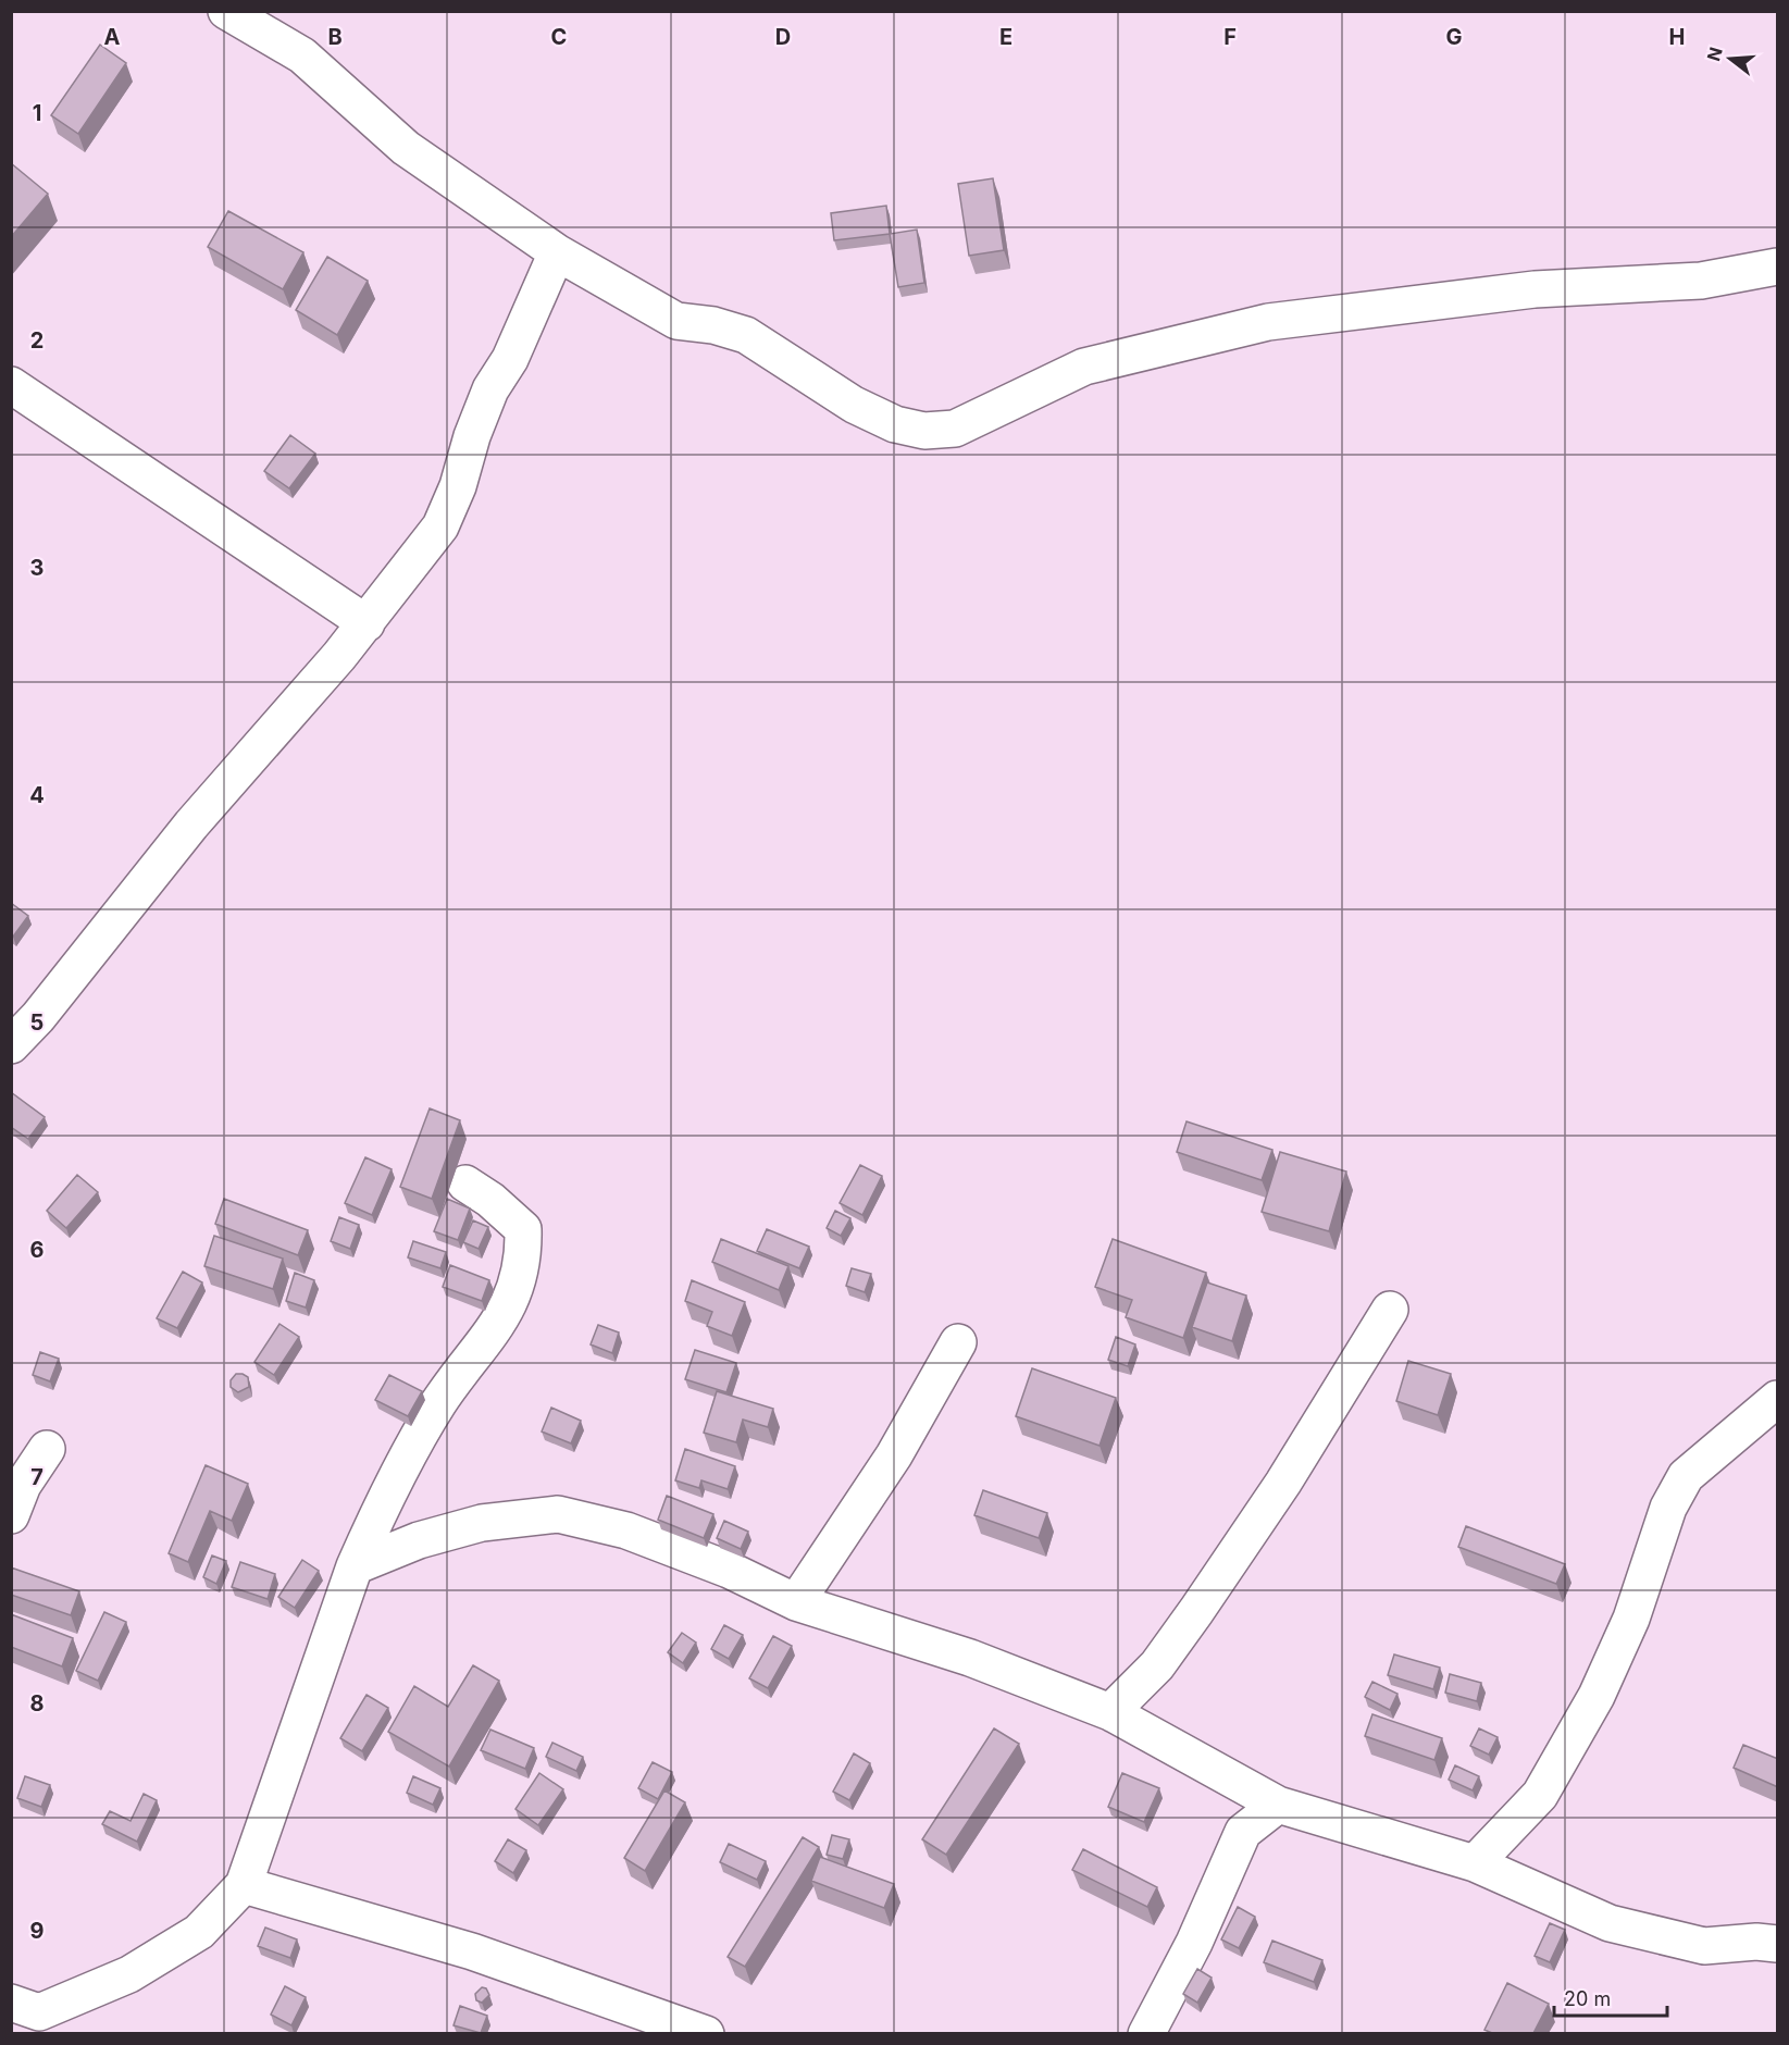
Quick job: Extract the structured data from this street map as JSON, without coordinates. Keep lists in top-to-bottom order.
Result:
{
  "scale_bar": "20 m",
  "north": "left",
  "grid": {
    "columns": [
      "A",
      "B",
      "C",
      "D",
      "E",
      "F",
      "G",
      "H"
    ],
    "rows": [
      "1",
      "2",
      "3",
      "4",
      "5",
      "6",
      "7",
      "8",
      "9"
    ]
  }
}
